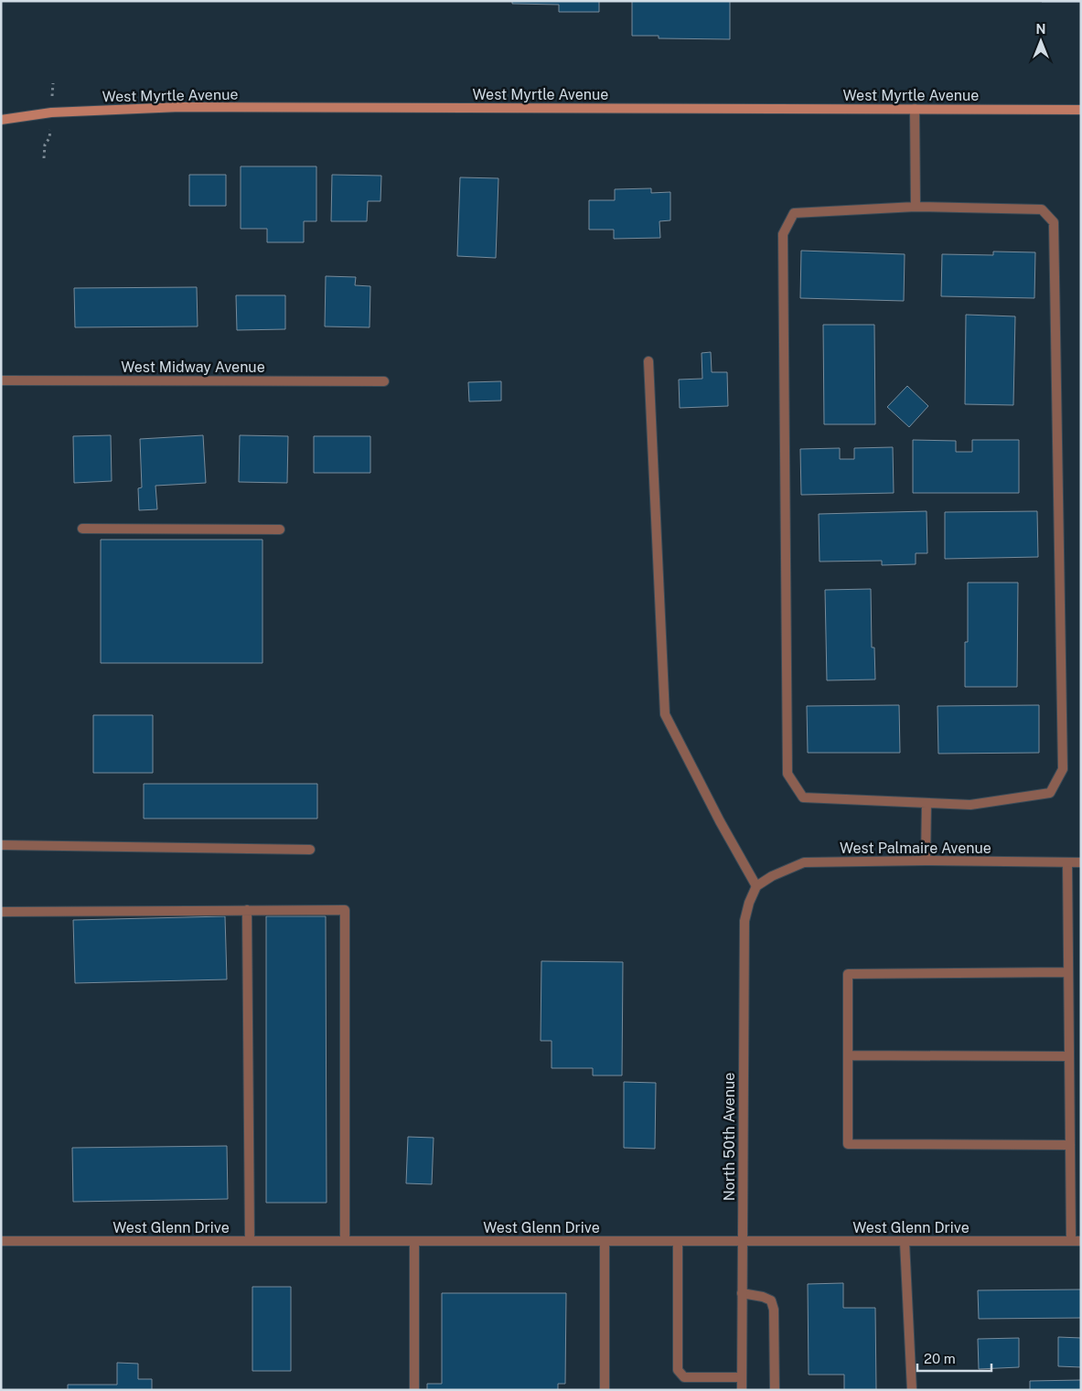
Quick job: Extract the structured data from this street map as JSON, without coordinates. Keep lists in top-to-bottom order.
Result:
{
  "streets": {
    "street": [
      "West Myrtle Avenue",
      "West Midway Avenue",
      "West Palmaire Avenue",
      "North 50th Avenue",
      "West Glenn Drive"
    ]
  },
  "crossings": [
    ["West Palmaire Avenue", "North 50th Avenue"],
    ["North 50th Avenue", "West Glenn Drive"]
  ],
  "scale_bar": "20 m",
  "north": "top"
}
